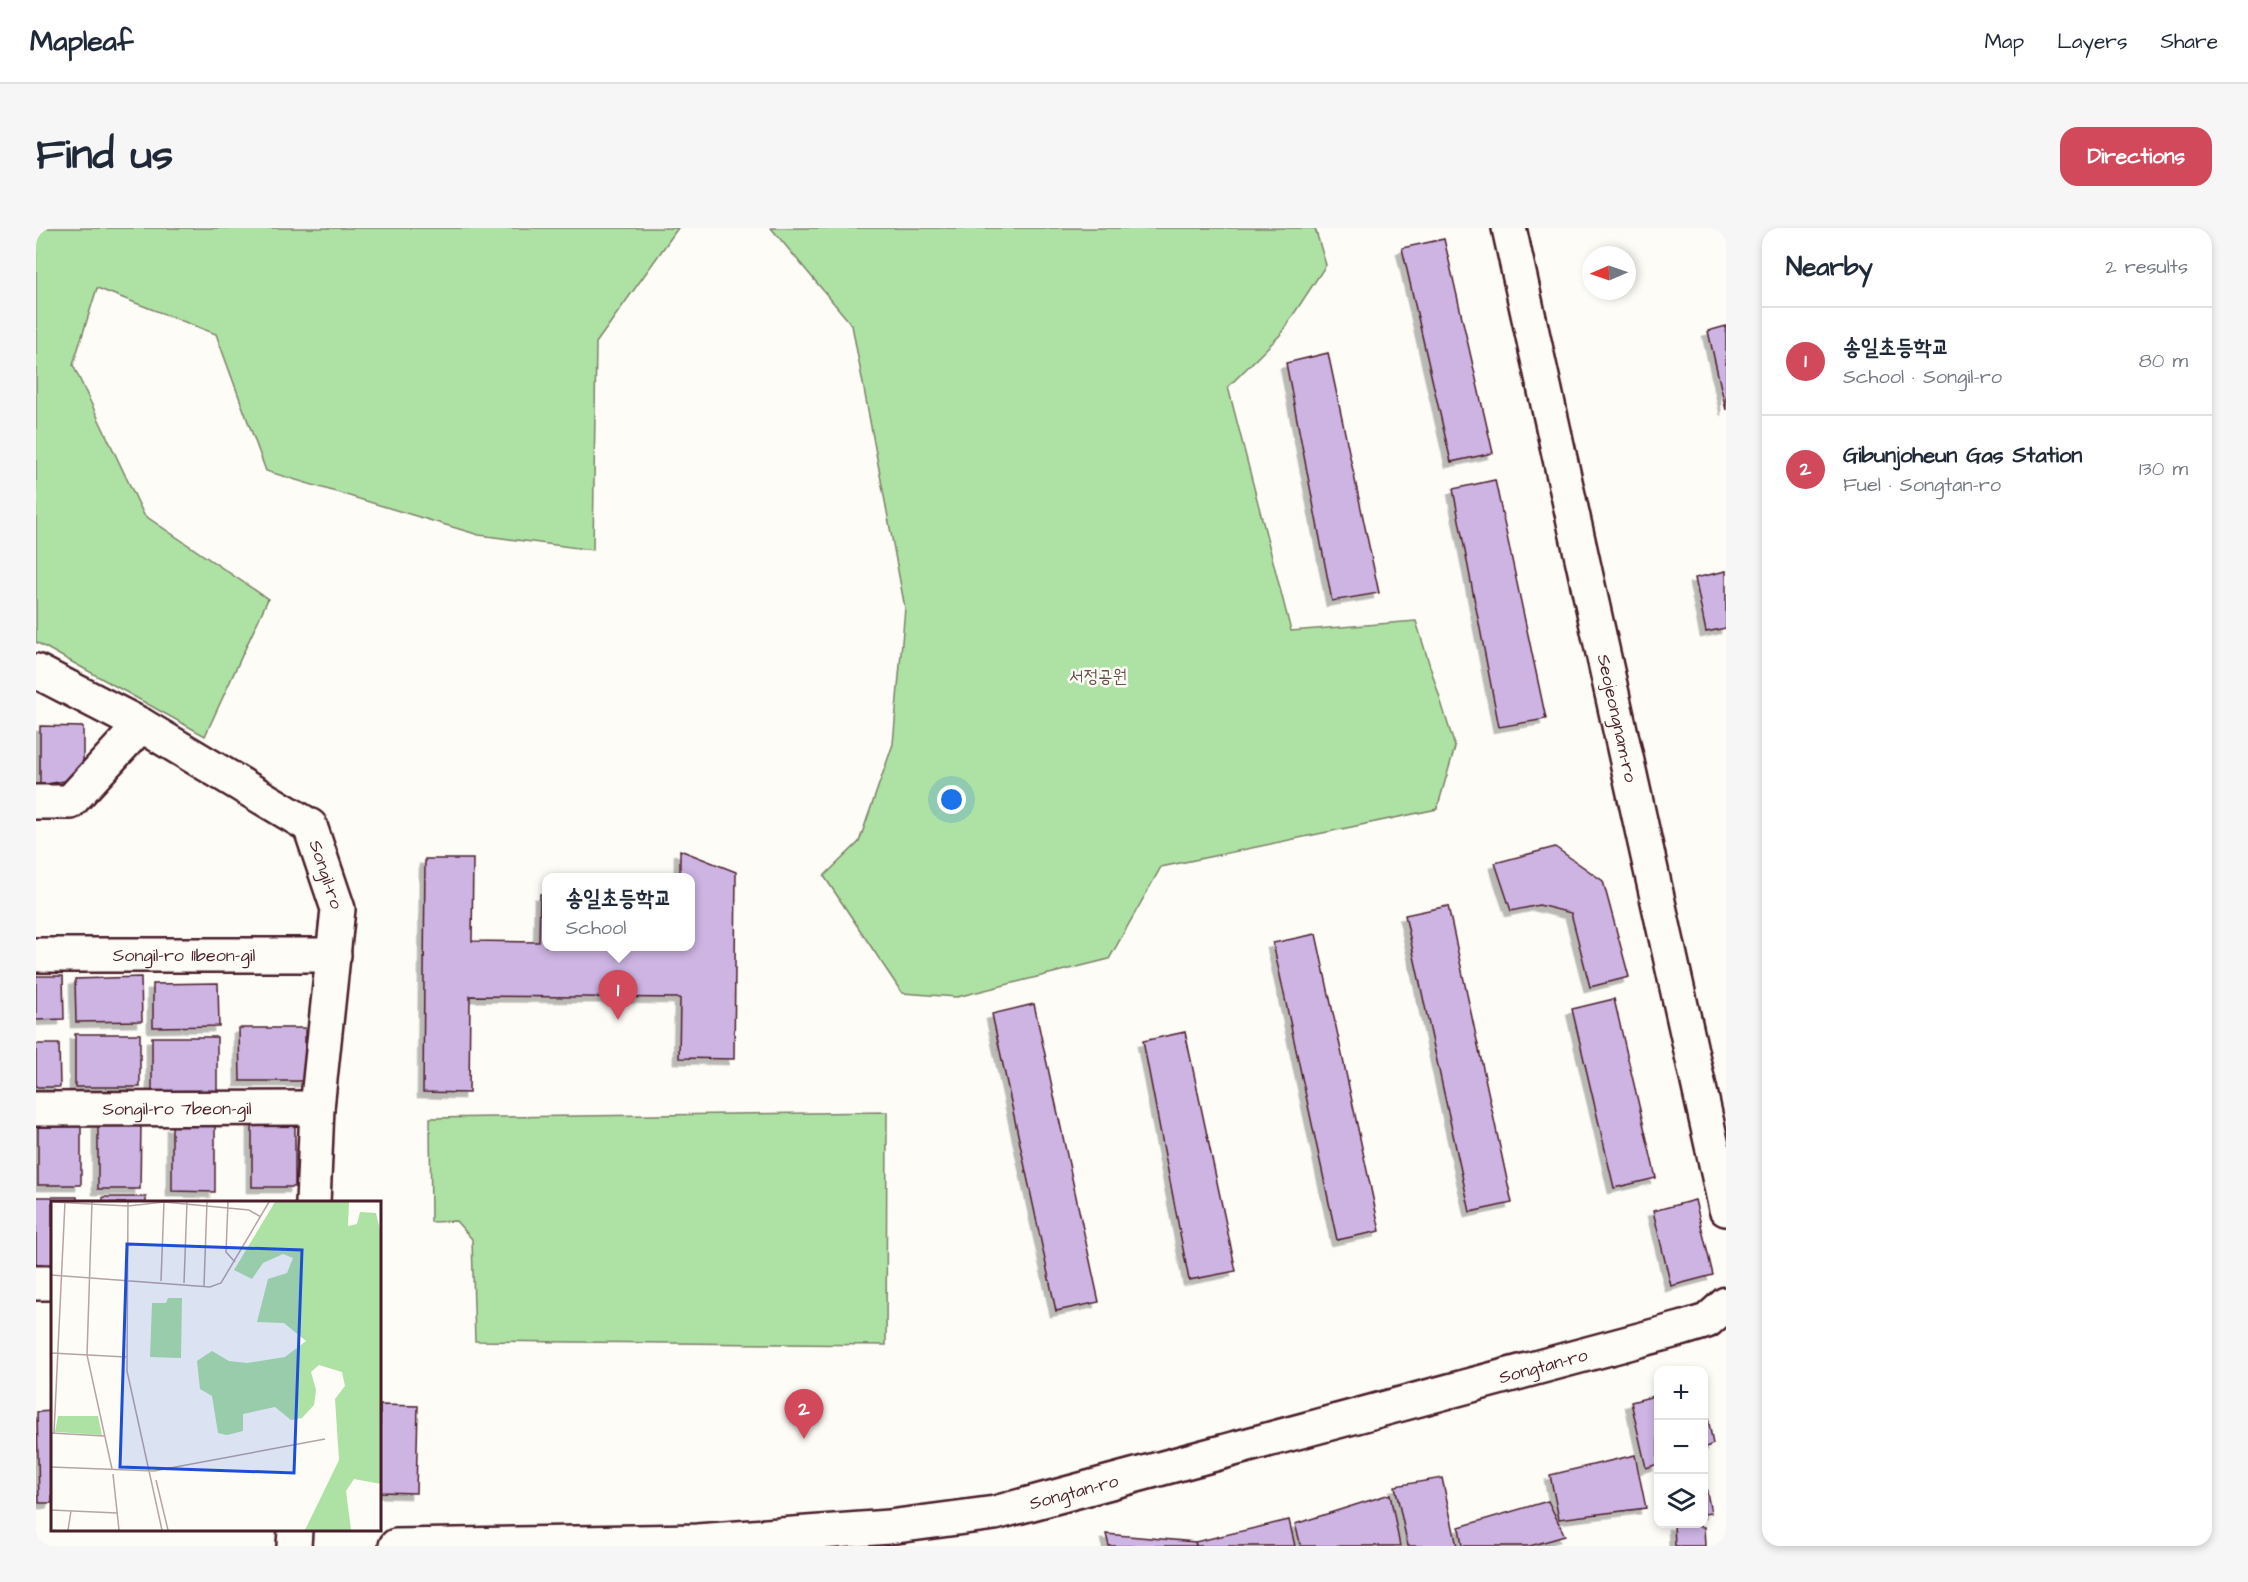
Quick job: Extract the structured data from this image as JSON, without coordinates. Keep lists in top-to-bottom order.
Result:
{
  "streets": {
    "street": [
      "Seojeongnam-ro",
      "Songil-ro",
      "Songil-ro 11beon-gil",
      "Songil-ro 7beon-gil",
      "Songtan-ro"
    ]
  },
  "crossings": [
    ["Songil-ro", "Songil-ro 11beon-gil"],
    ["Songil-ro", "Songil-ro 7beon-gil"]
  ],
  "parks": ["서정공원"],
  "north": "left",
  "page": {
    "header": "Mapleaf",
    "nav": ["Map", "Layers", "Share"],
    "title": "Find us",
    "buttons": "Directions",
    "heading": ["Nearby", "2 results"],
    "list": [
      {
        "mark": "1",
        "name": "송일초등학교",
        "note": "School · Songil-ro",
        "value": "80 m"
      },
      {
        "mark": "2",
        "name": "Gibunjoheun Gas Station",
        "note": "Fuel · Songtan-ro",
        "value": "130 m"
      }
    ],
    "popup": ["송일초등학교", "School"],
    "pins": ["1", "2"],
    "map_buttons": ["+", "−"]
  }
}
